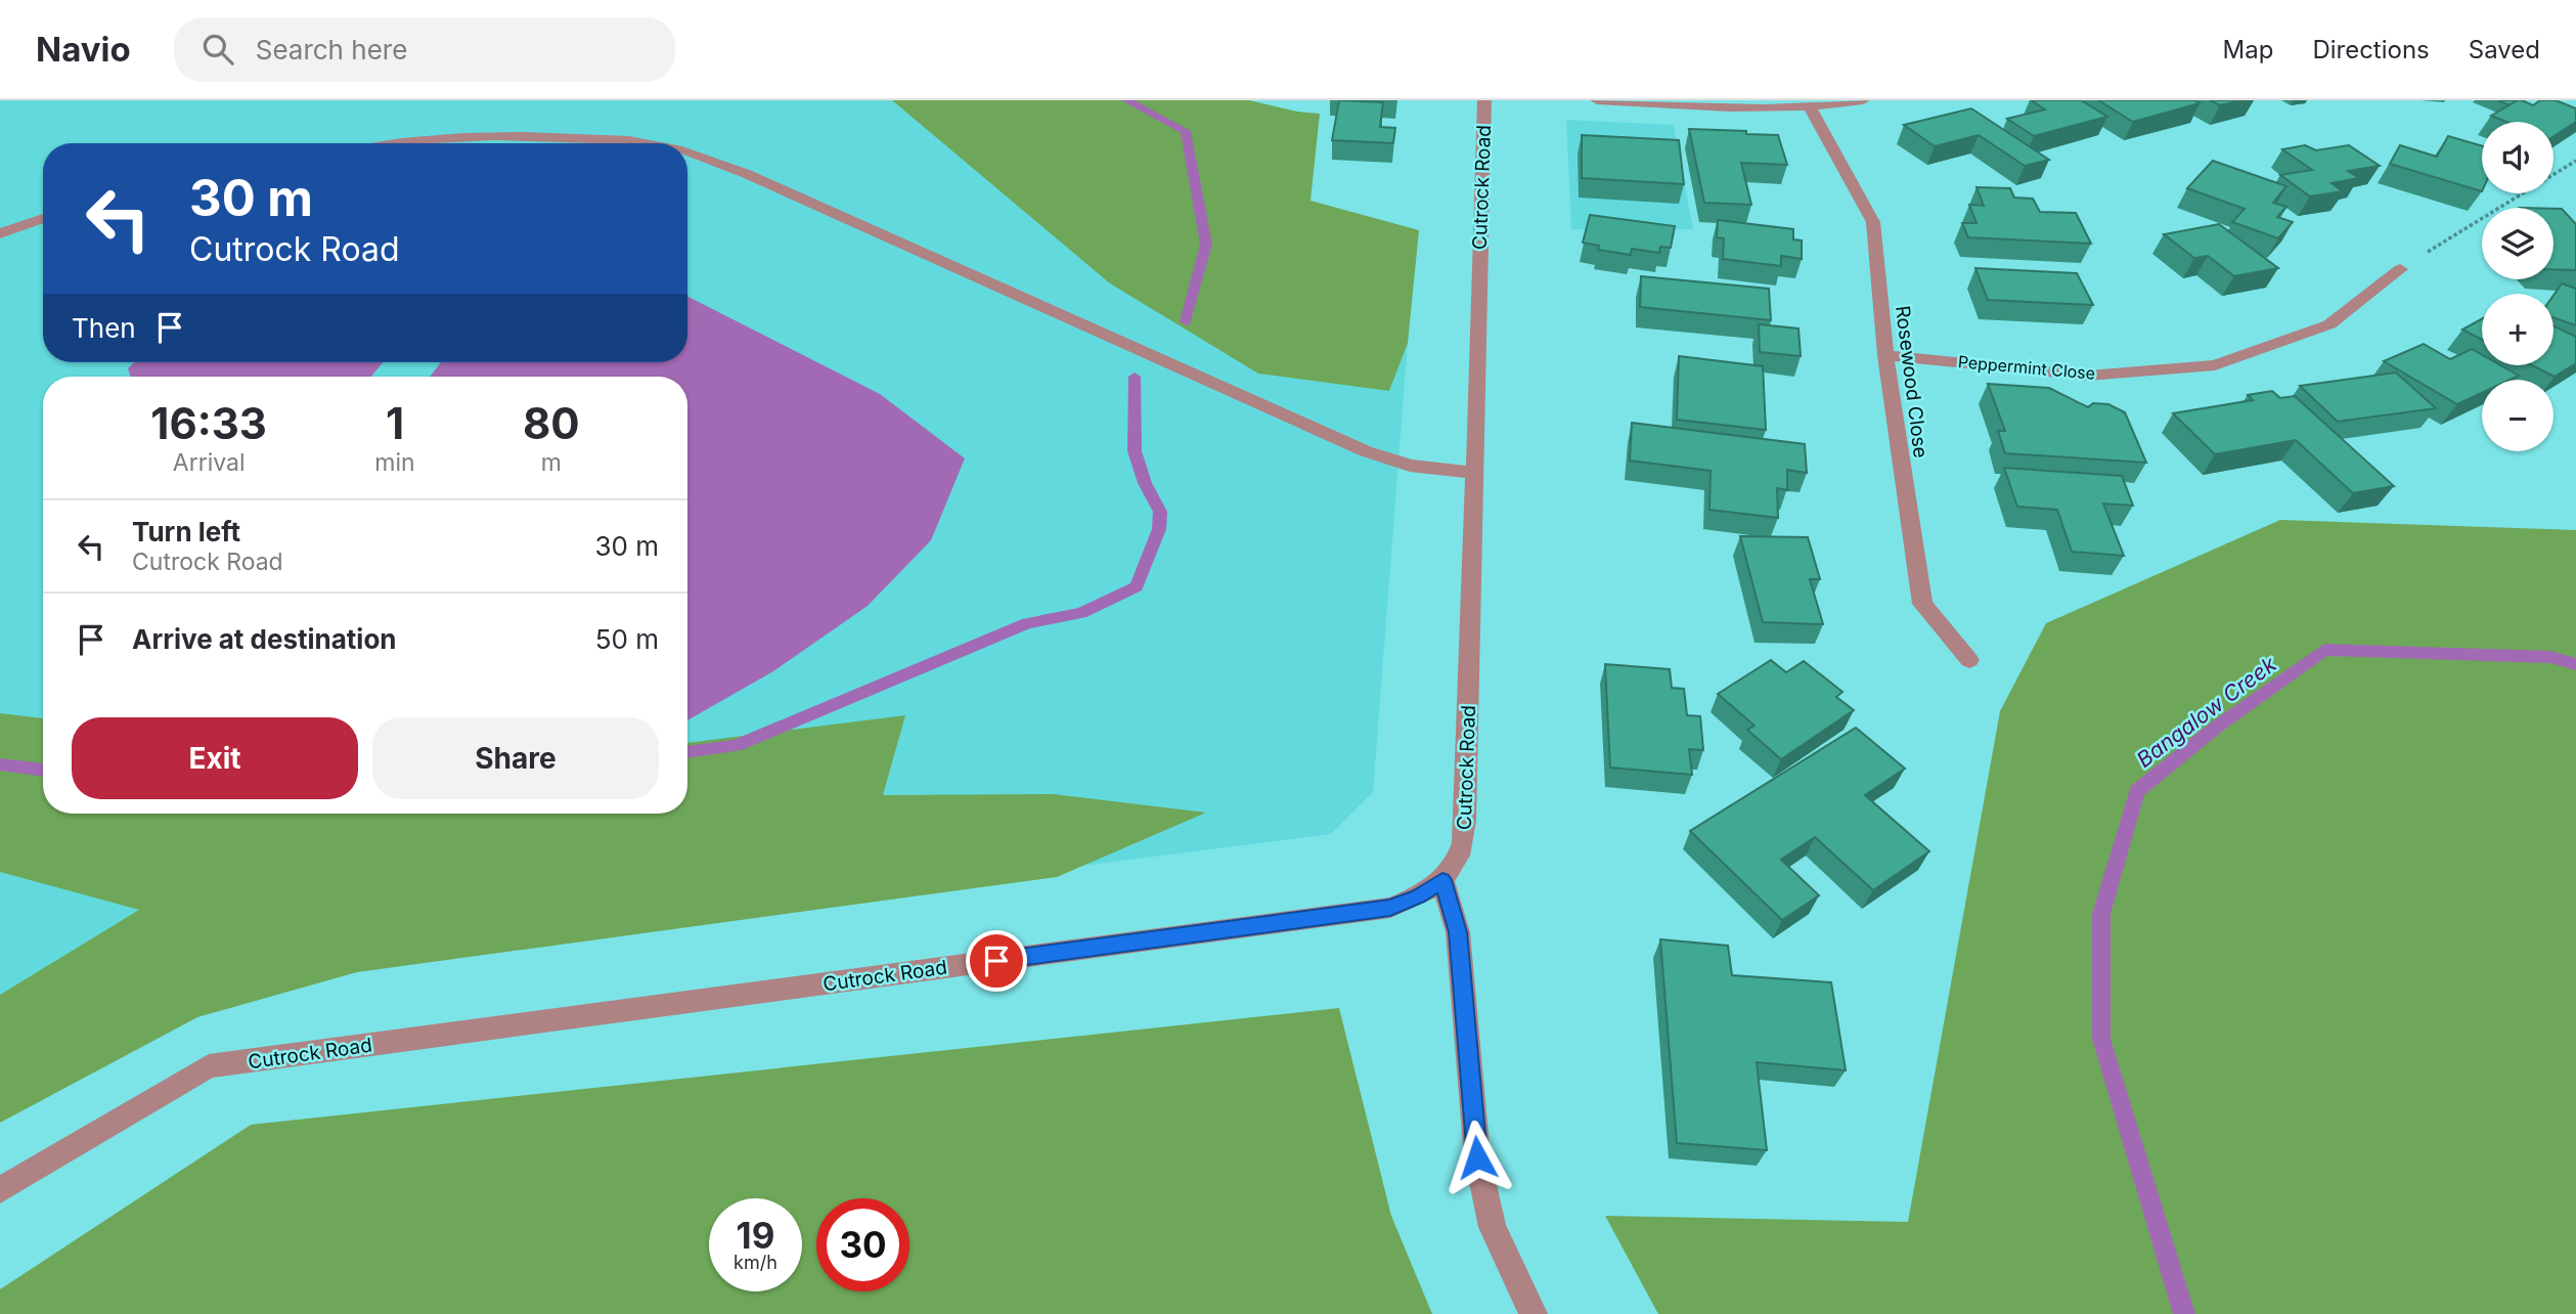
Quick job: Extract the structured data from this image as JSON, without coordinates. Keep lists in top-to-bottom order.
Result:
{
  "streets": {
    "street": ["Cutrock Road", "Peppermint Close", "Rosewood Close"]
  },
  "crossings": [
    ["Peppermint Close", "Rosewood Close"]
  ],
  "water": ["Bangalow Creek"],
  "page": {
    "header": "Navio",
    "search": "Search here",
    "nav": ["Map", "Directions", "Saved"],
    "map_buttons": ["+", "−"],
    "turn": ["30 m", "Cutrock Road"],
    "then": "Then",
    "eta": [
      "16:33",
      "Arrival",
      "1",
      "min",
      "80",
      "m"
    ],
    "list": [
      {
        "name": "Turn left",
        "note": "Cutrock Road",
        "value": "30 m"
      },
      {
        "name": "Arrive at destination",
        "value": "50 m"
      }
    ],
    "buttons": ["Exit", "Share"],
    "speed": "19 km/h",
    "limit": "30"
  }
}
